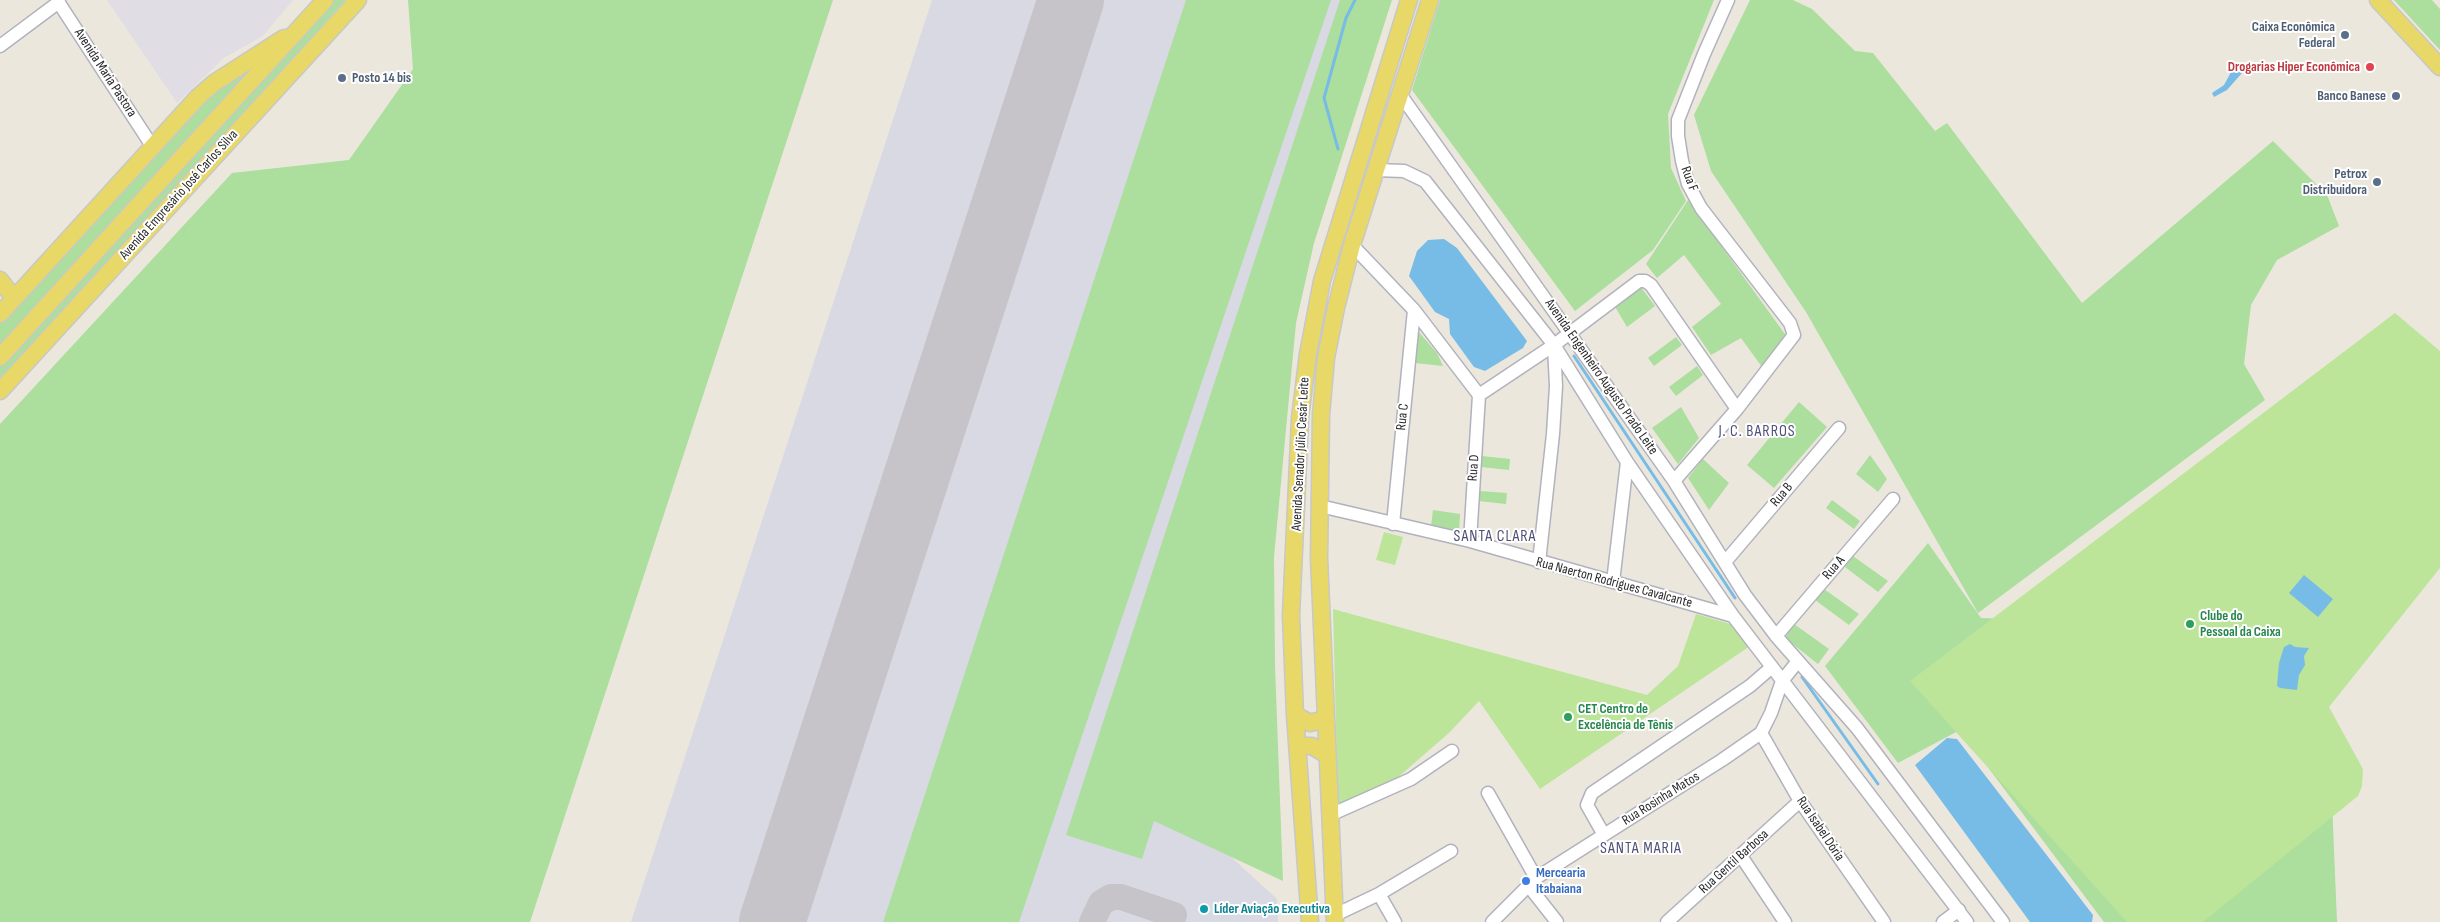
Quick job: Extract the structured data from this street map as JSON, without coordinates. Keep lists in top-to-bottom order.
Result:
{
  "streets": {
    "main road": ["Avenida Empresário José Carlos Silva", "Avenida Senador Júlio Cesár Leite"],
    "street": [
      "Avenida Maria Pastora",
      "Rua F",
      "Avenida Engenheiro Augusto Prado Leite",
      "Rua C",
      "Rua D",
      "Rua B",
      "Rua A",
      "Rua Naerton Rodrigues Cavalcante",
      "Rua Rosinha Matos",
      "Rua Isabel Dória",
      "Rua Gentil Barbosa"
    ]
  },
  "crossings": [
    ["Avenida Maria Pastora", "Avenida Empresário José Carlos Silva"],
    ["Avenida Engenheiro Augusto Prado Leite", "Avenida Senador Júlio Cesár Leite"],
    ["Avenida Engenheiro Augusto Prado Leite", "Rua B"],
    ["Avenida Engenheiro Augusto Prado Leite", "Rua A"],
    ["Avenida Engenheiro Augusto Prado Leite", "Rua Naerton Rodrigues Cavalcante"],
    ["Rua C", "Rua Naerton Rodrigues Cavalcante"],
    ["Avenida Senador Júlio Cesár Leite", "Rua Naerton Rodrigues Cavalcante"],
    ["Rua D", "Rua Naerton Rodrigues Cavalcante"],
    ["Rua Rosinha Matos", "Rua Isabel Dória"],
    ["Rua Isabel Dória", "Rua Gentil Barbosa"]
  ],
  "districts": ["J. C. BARROS", "SANTA CLARA", "SANTA MARIA"],
  "places": [
    "Caixa Econômica Federal",
    "Drogarias Hiper Econômica",
    "Posto 14 bis",
    "Banco Banese",
    "Petrox Distribuidora",
    "Clube do Pessoal da Caixa",
    "CET Centro de Excelência de Tênis",
    "Mercearia Itabaiana",
    "Líder Aviação Executiva"
  ]
}
